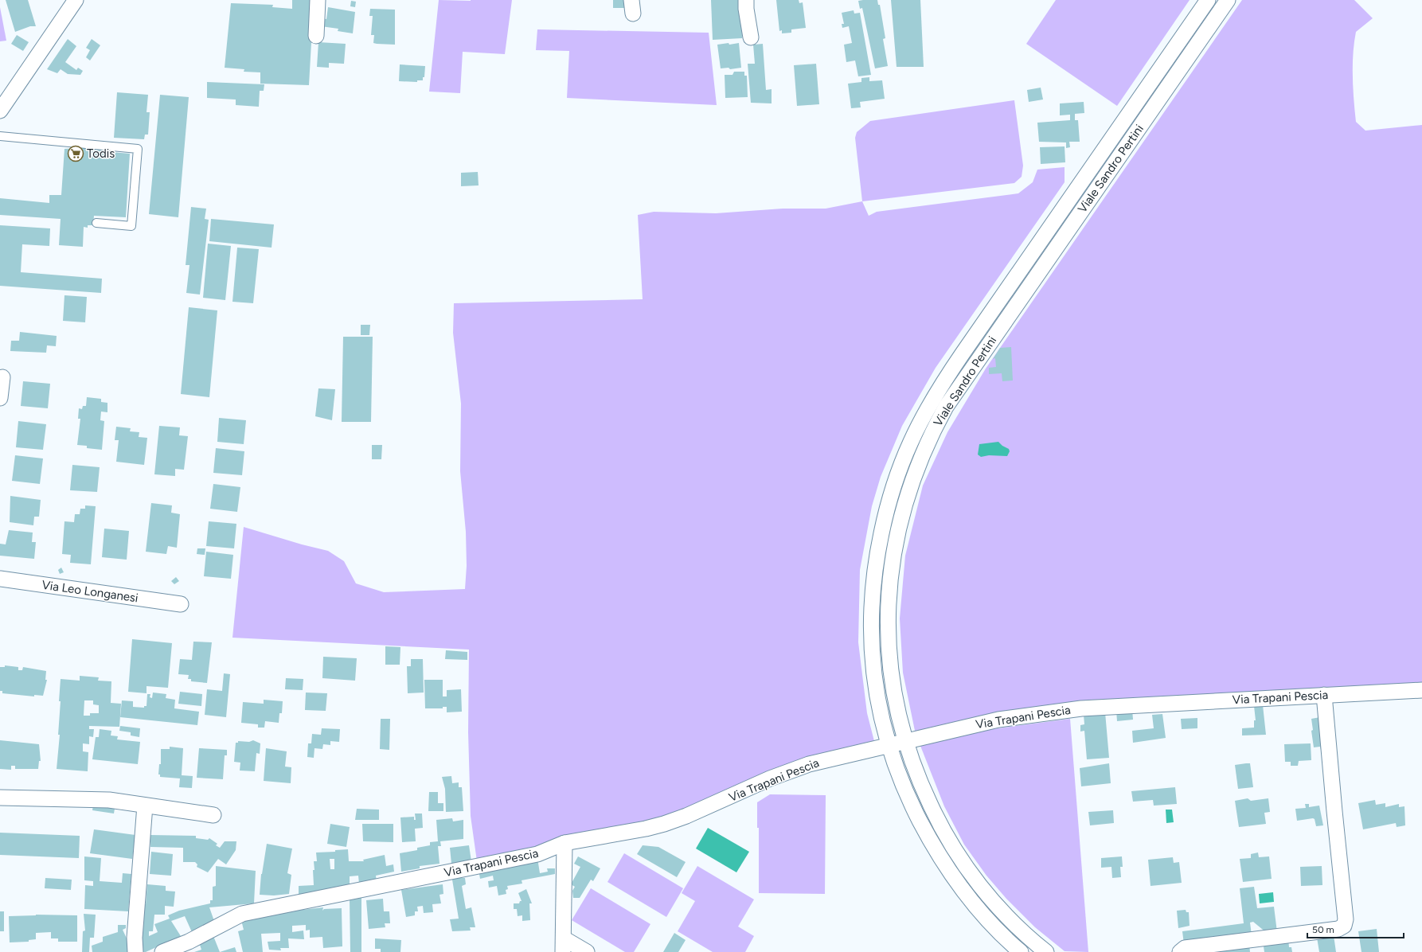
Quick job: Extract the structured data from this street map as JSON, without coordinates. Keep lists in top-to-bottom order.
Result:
{
  "streets": {
    "street": ["Viale Sandro Pertini", "Via Leo Longanesi", "Via Trapani Pescia"]
  },
  "crossings": [
    ["Viale Sandro Pertini", "Via Trapani Pescia"]
  ],
  "places": {
    "supermarket": ["Todis"]
  },
  "scale_bar": "50 m"
}
